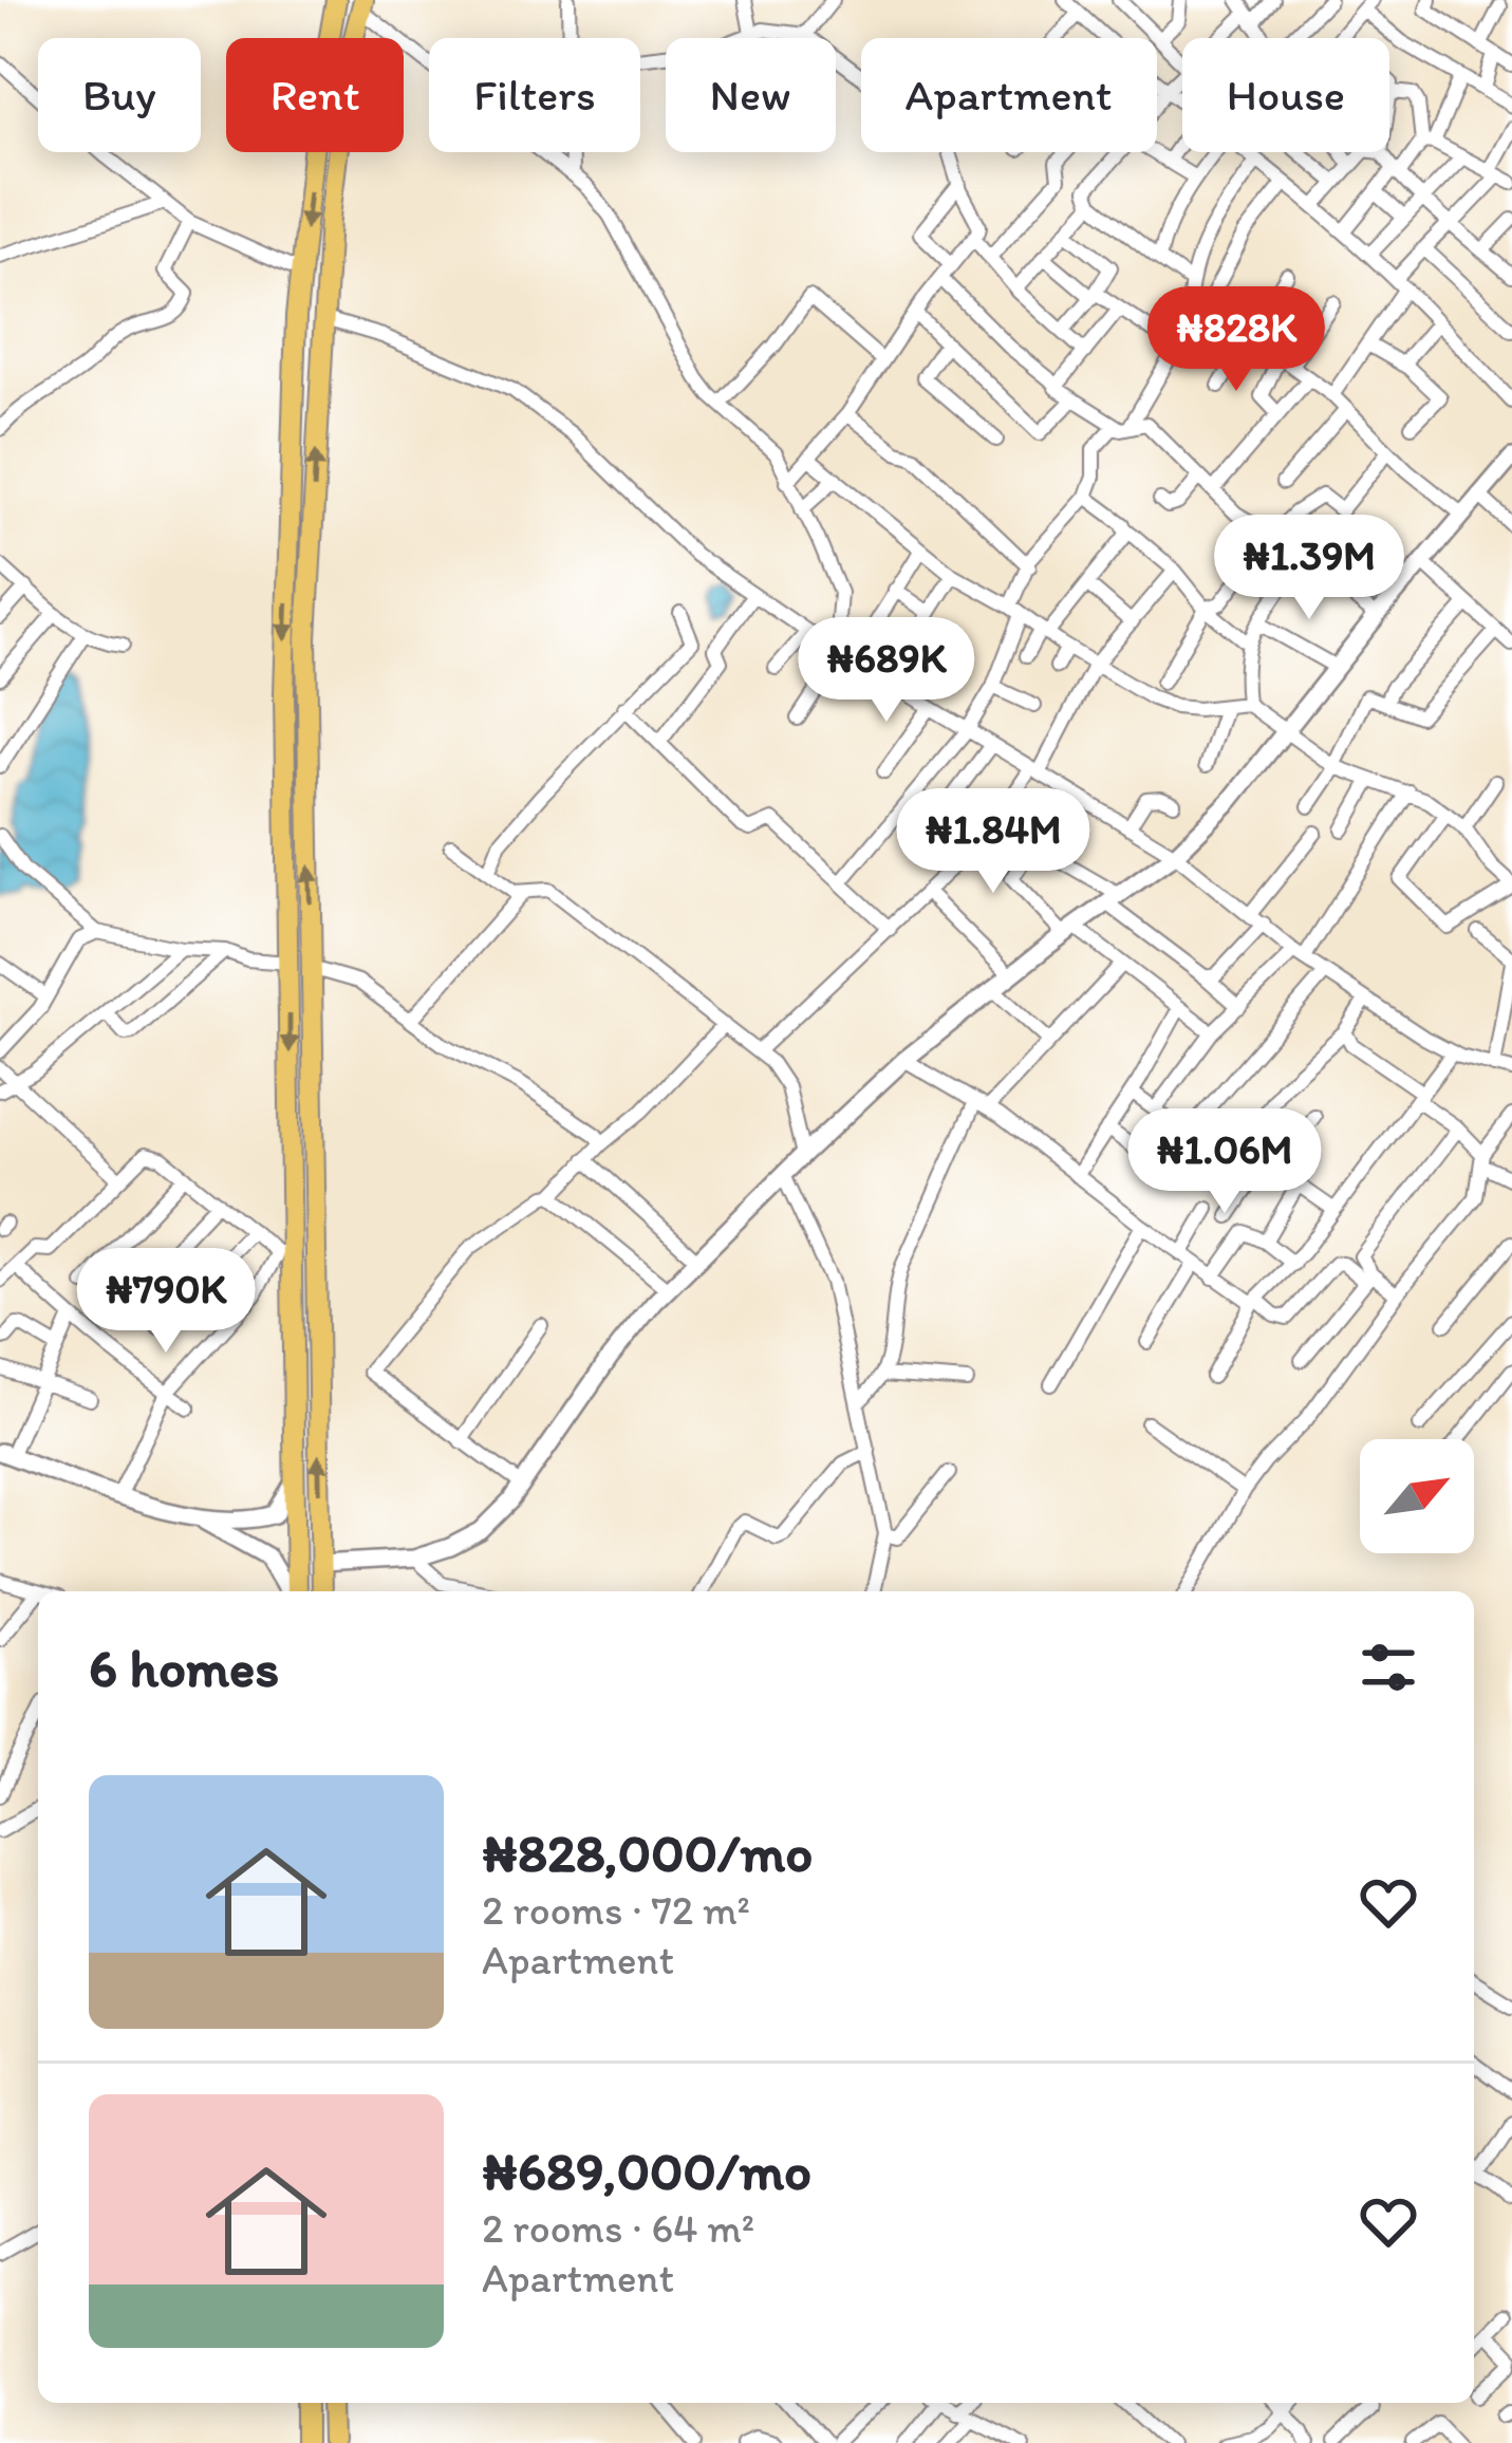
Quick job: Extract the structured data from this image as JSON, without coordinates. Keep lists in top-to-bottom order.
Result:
{
  "north": "top right",
  "page": {
    "chip": [
      "Buy",
      "Rent",
      "Filters",
      "New",
      "Apartment",
      "House"
    ],
    "price": [
      "₦828K",
      "₦1.39M",
      "₦689K",
      "₦1.84M",
      "₦1.06M",
      "₦790K"
    ],
    "heading": "6 homes",
    "list": [
      {
        "name": "₦828,000/mo",
        "note": "2 rooms · 72 m² · Apartment"
      },
      {
        "name": "₦689,000/mo",
        "note": "2 rooms · 64 m² · Apartment"
      }
    ]
  }
}
